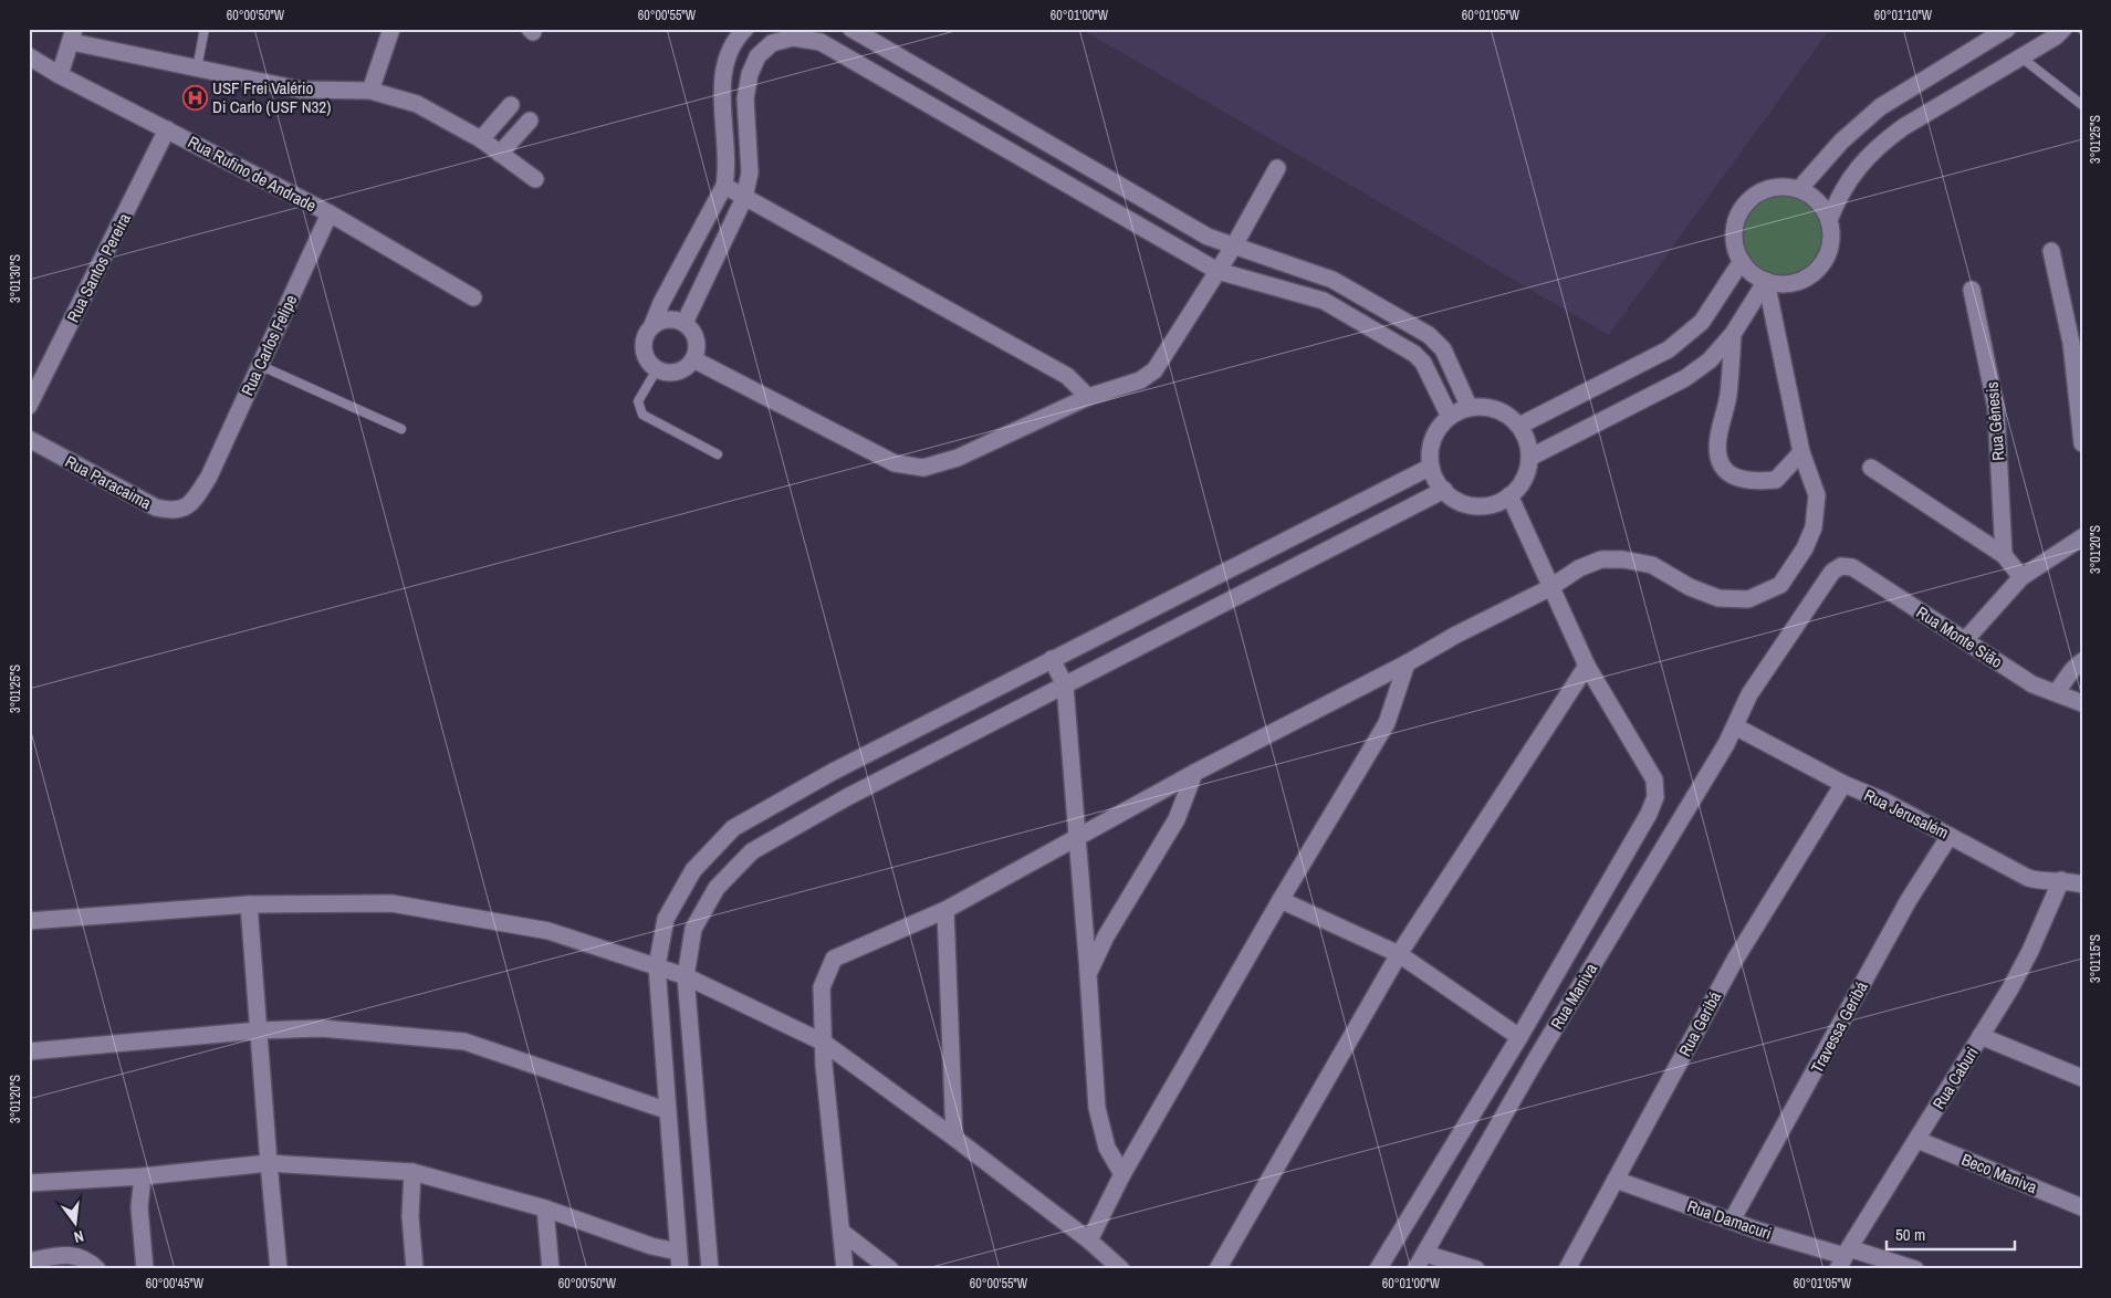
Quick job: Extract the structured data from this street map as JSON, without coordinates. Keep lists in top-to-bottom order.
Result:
{
  "streets": {
    "street": [
      "Rua Rufino de Andrade",
      "Rua Santos Pereira",
      "Rua Carlos Felipe",
      "Rua Gênesis",
      "Rua Paracaima",
      "Rua Monte Sião",
      "Rua Jerusalém",
      "Rua Maniva",
      "Rua Geribá",
      "Travessa Geribá",
      "Rua Caburi",
      "Beco Maniva",
      "Rua Damacuri"
    ]
  },
  "crossings": [
    ["Rua Rufino de Andrade", "Rua Santos Pereira"],
    ["Rua Rufino de Andrade", "Rua Carlos Felipe"],
    ["Rua Carlos Felipe", "Rua Paracaima"],
    ["Rua Monte Sião", "Rua Maniva"],
    ["Rua Jerusalém", "Rua Maniva"],
    ["Rua Jerusalém", "Rua Geribá"],
    ["Rua Jerusalém", "Travessa Geribá"],
    ["Rua Jerusalém", "Rua Caburi"],
    ["Rua Geribá", "Rua Damacuri"],
    ["Travessa Geribá", "Rua Damacuri"],
    ["Rua Caburi", "Beco Maniva"],
    ["Rua Caburi", "Rua Damacuri"]
  ],
  "places": {
    "hospital": ["USF Frei Valério Di Carlo (USF N32)"]
  },
  "scale_bar": "50 m",
  "north": "bottom",
  "coordinates": [
    "60°00'50\"W",
    "60°00'55\"W",
    "60°01'00\"W",
    "60°01'05\"W",
    "60°01'10\"W",
    "3°01'25\"S",
    "3°01'30\"S",
    "3°01'20\"S",
    "3°01'15\"S",
    "60°00'45\"W"
  ]
}
